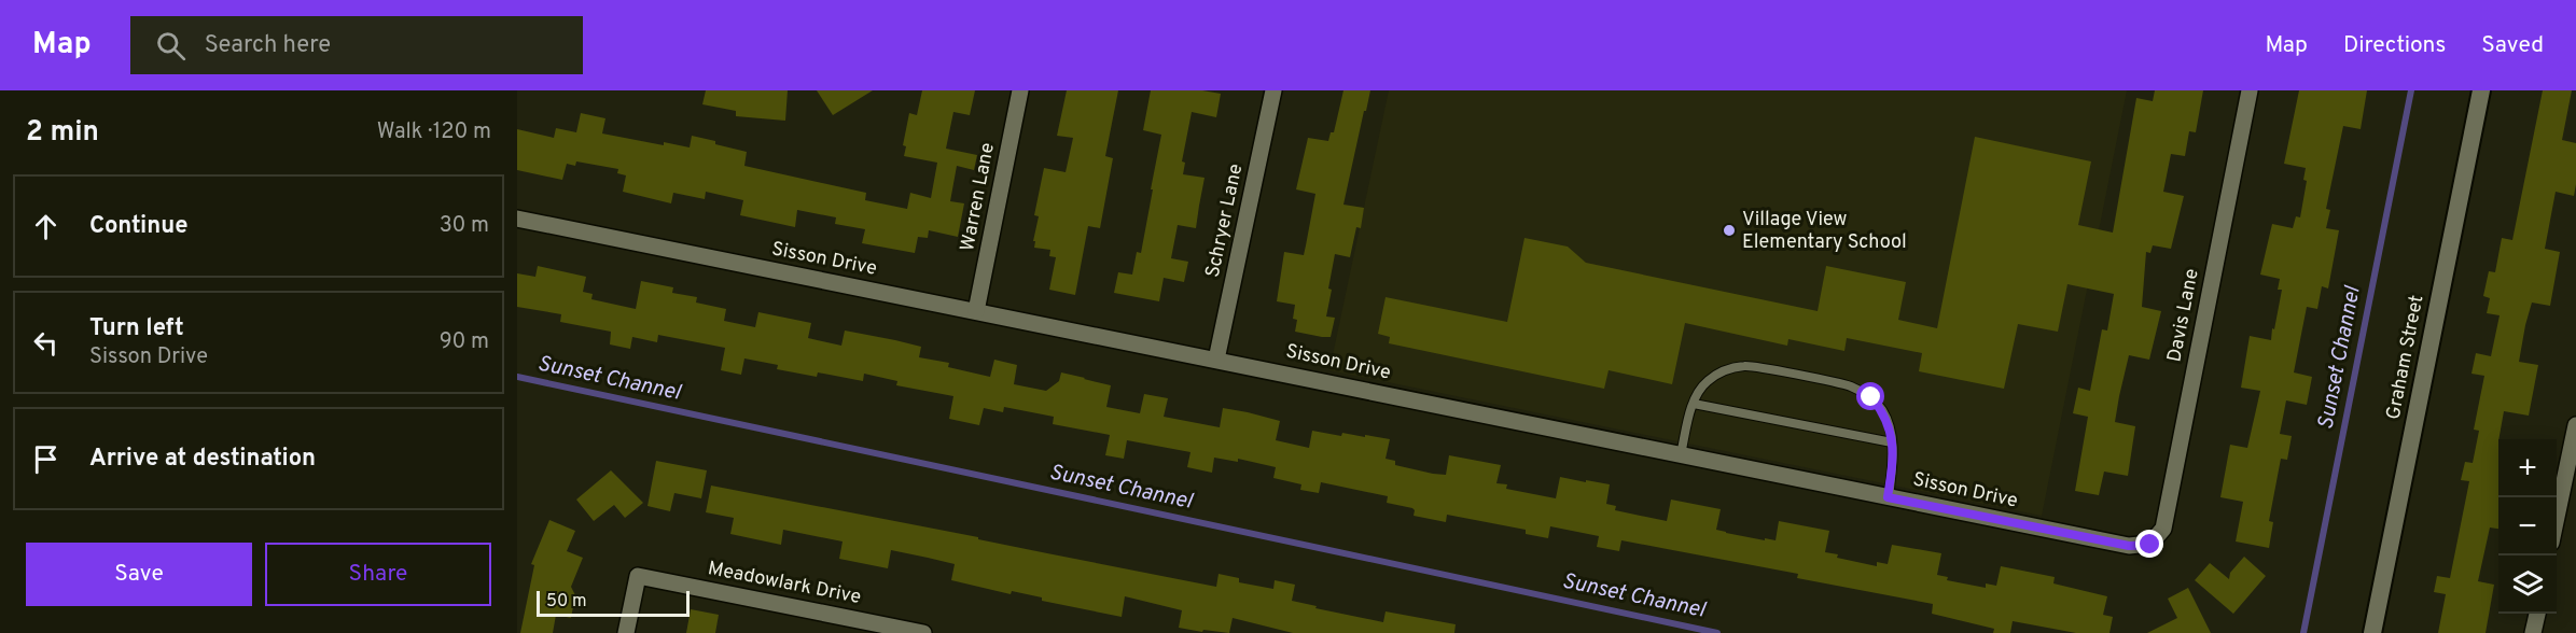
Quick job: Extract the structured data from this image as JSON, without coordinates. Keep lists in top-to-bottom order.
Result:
{
  "streets": {
    "street": [
      "Warren Lane",
      "Schryer Lane",
      "Sisson Drive",
      "Davis Lane",
      "Graham Street",
      "Meadowlark Drive"
    ]
  },
  "crossings": [
    ["Warren Lane", "Sisson Drive"],
    ["Schryer Lane", "Sisson Drive"],
    ["Sisson Drive", "Davis Lane"]
  ],
  "water": ["Sunset Channel"],
  "places": ["Village View Elementary School"],
  "scale_bar": "50 m",
  "page": {
    "header": "Map",
    "search": "Search here",
    "nav": ["Map", "Directions", "Saved"],
    "heading": ["2 min", "Walk · 120 m"],
    "list": [
      ["Continue", "30 m"],
      ["Turn left", "Sisson Drive", "90 m"],
      "Arrive at destination"
    ],
    "map_buttons": ["+", "−"],
    "buttons": ["Save", "Share"],
    "scale": "50 m"
  }
}
